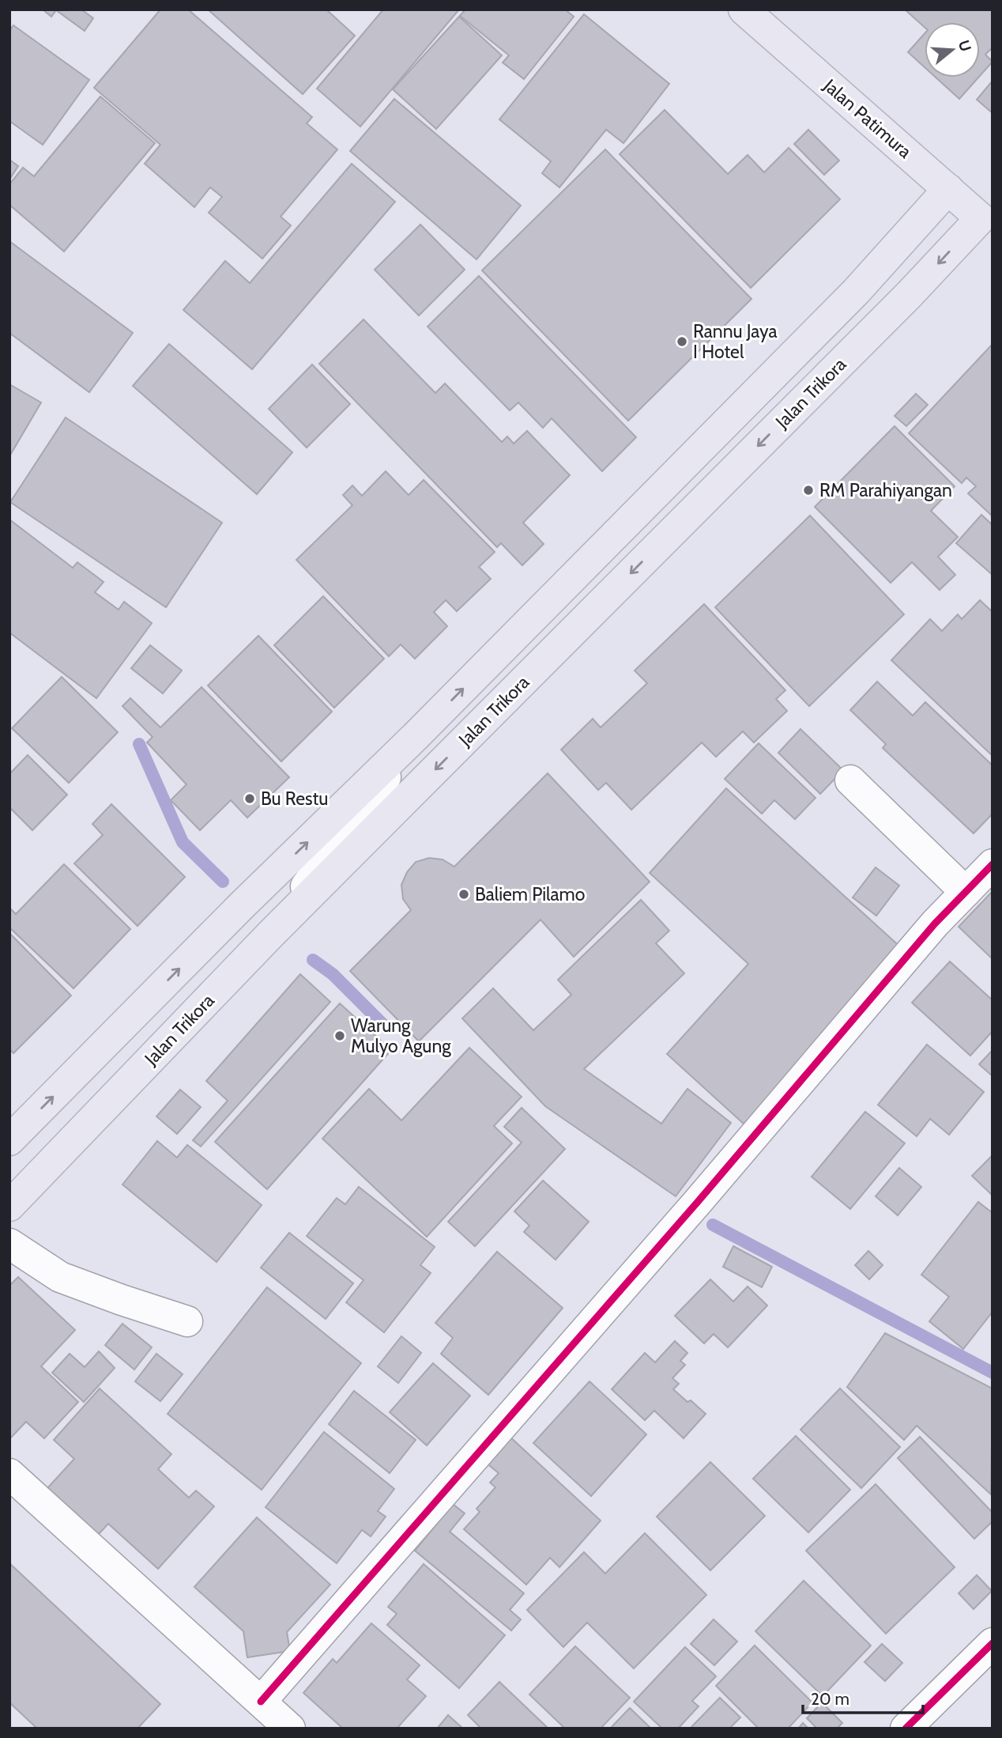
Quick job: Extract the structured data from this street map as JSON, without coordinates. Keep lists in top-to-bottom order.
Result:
{
  "streets": {
    "highway": ["Jalan Patimura", "Jalan Trikora"]
  },
  "crossings": [
    ["Jalan Patimura", "Jalan Trikora"]
  ],
  "places": [
    "Rannu Jaya I Hotel",
    "RM Parahiyangan",
    "Bu Restu",
    "Baliem Pilamo",
    "Warung Mulyo Agung"
  ],
  "scale_bar": "20 m",
  "north": "right"
}
